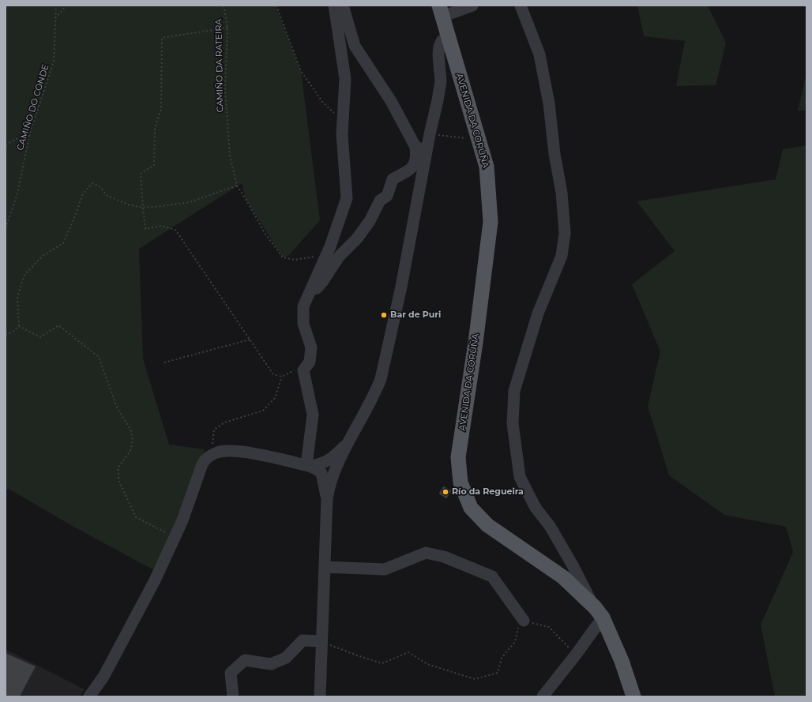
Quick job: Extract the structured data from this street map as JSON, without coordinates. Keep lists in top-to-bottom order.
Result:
{
  "streets": {
    "main road": ["AVENIDA DA CORUÑA"],
    "path": ["CAMIÑO DA RATEIRA", "CAMIÑO DO CONDE"]
  },
  "places": ["Bar de Puri", "Río da Regueira"]
}
